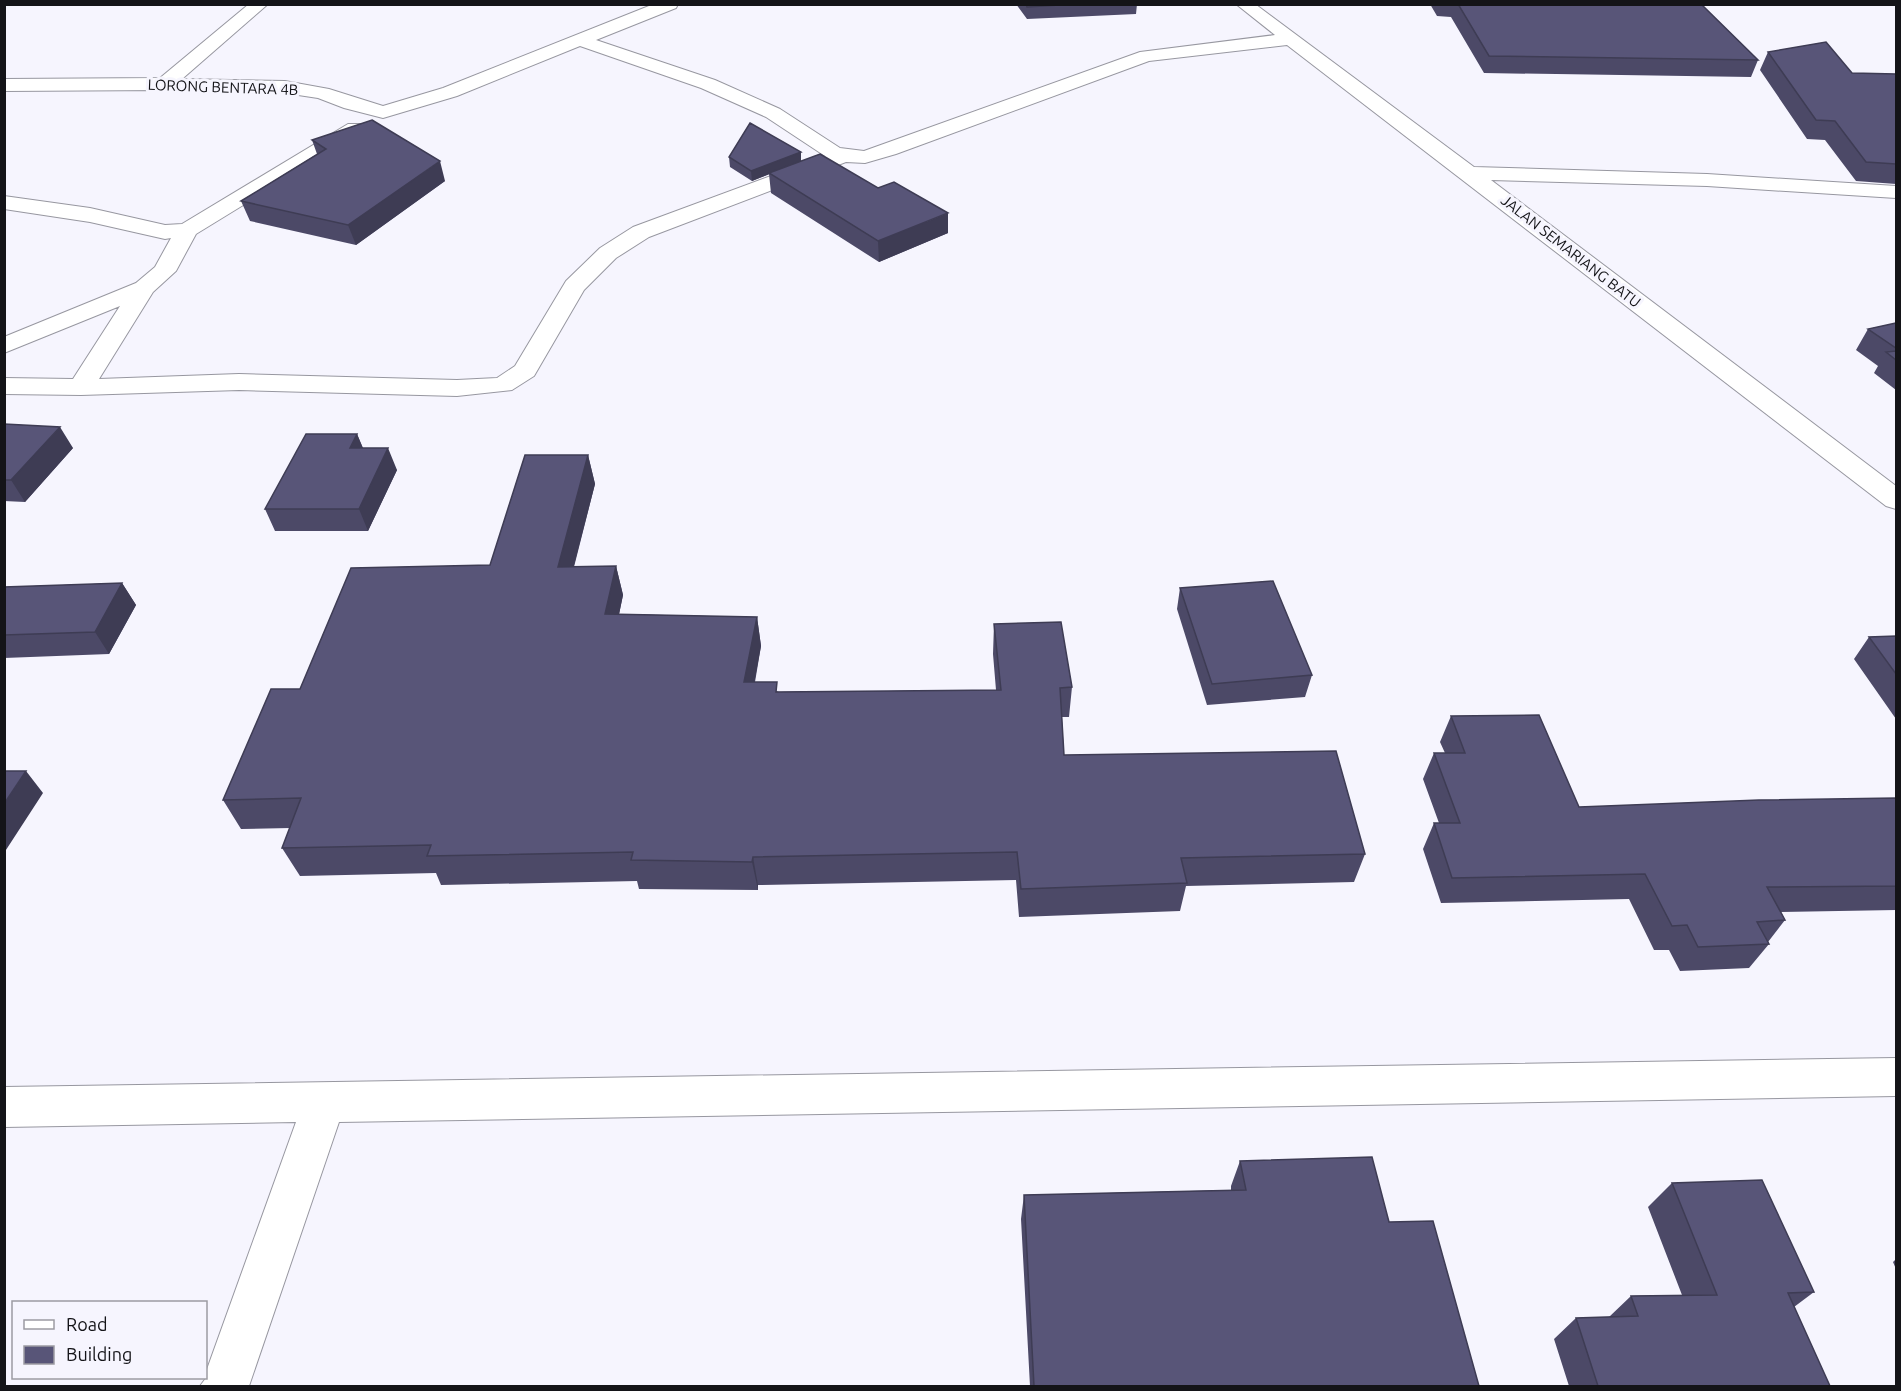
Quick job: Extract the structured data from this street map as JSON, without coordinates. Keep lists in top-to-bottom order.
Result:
{
  "streets": {
    "street": ["LORONG BENTARA 4B", "JALAN SEMARIANG BATU"]
  },
  "legend": ["Road", "Building"]
}
